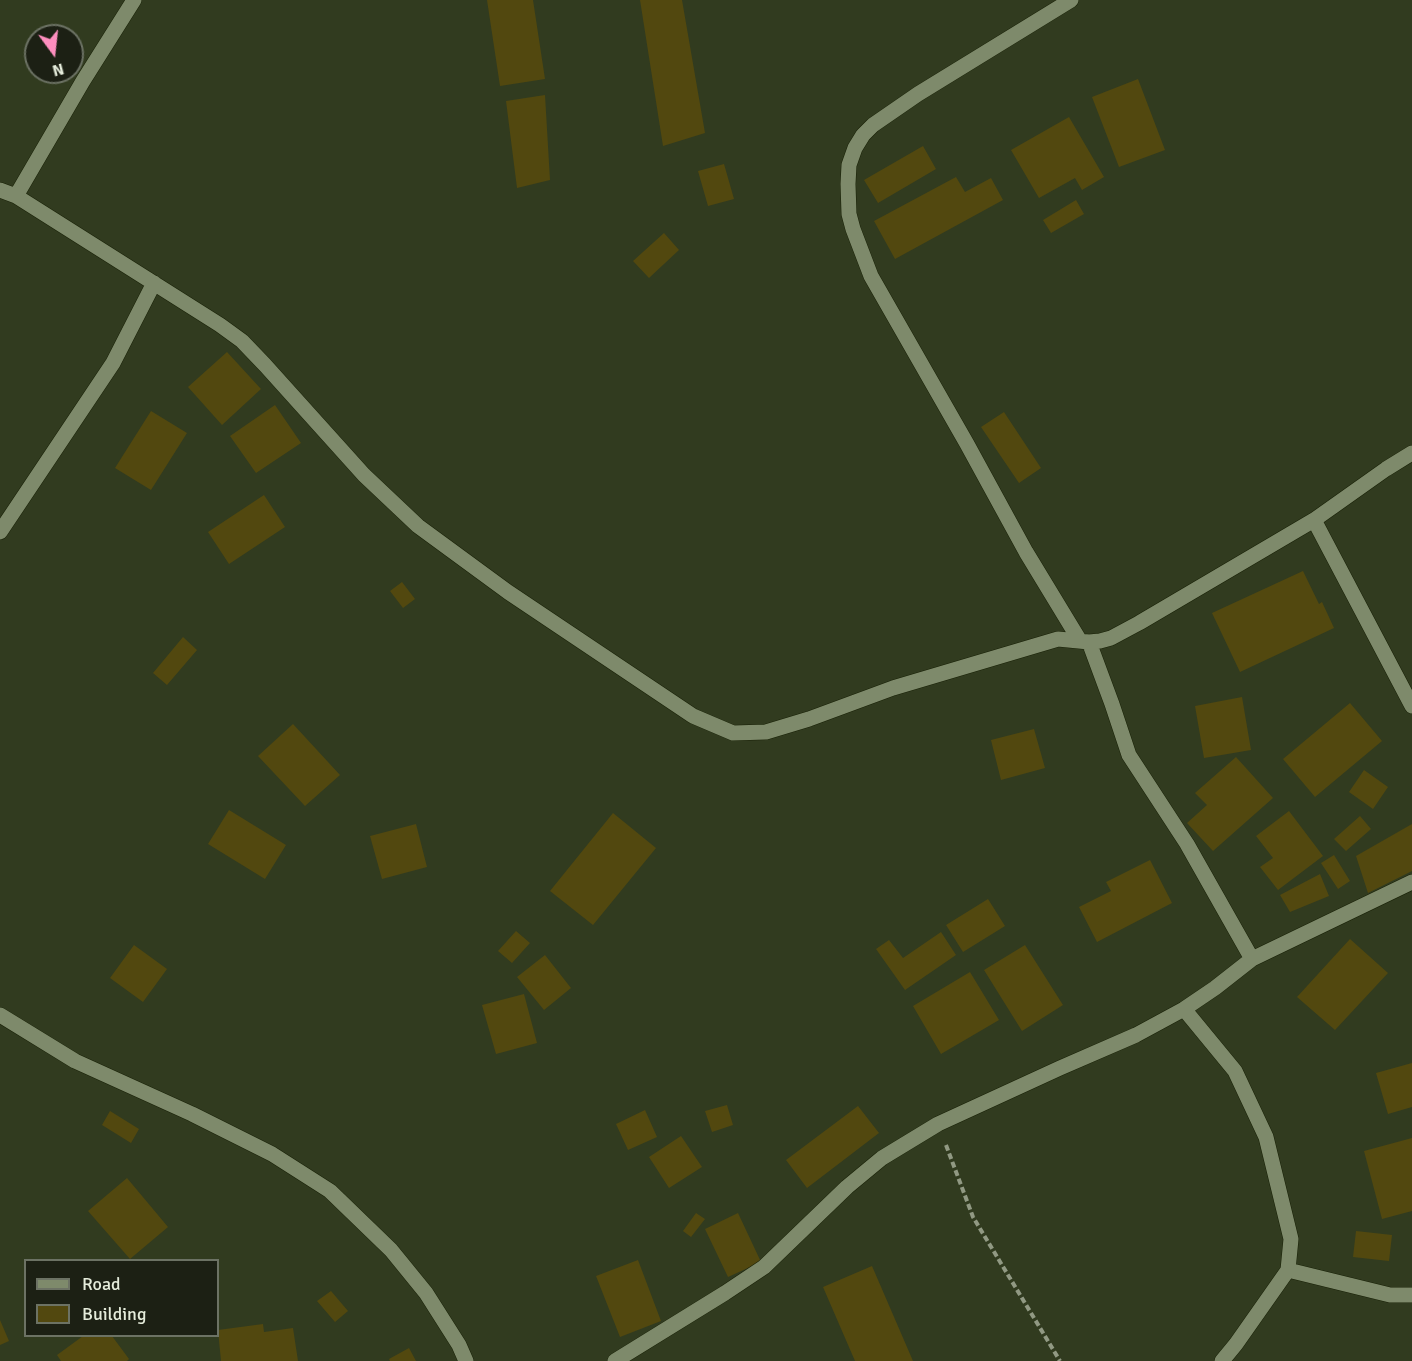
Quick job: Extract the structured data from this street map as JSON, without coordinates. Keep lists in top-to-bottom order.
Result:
{
  "legend": ["Road", "Building"],
  "north": "bottom"
}
